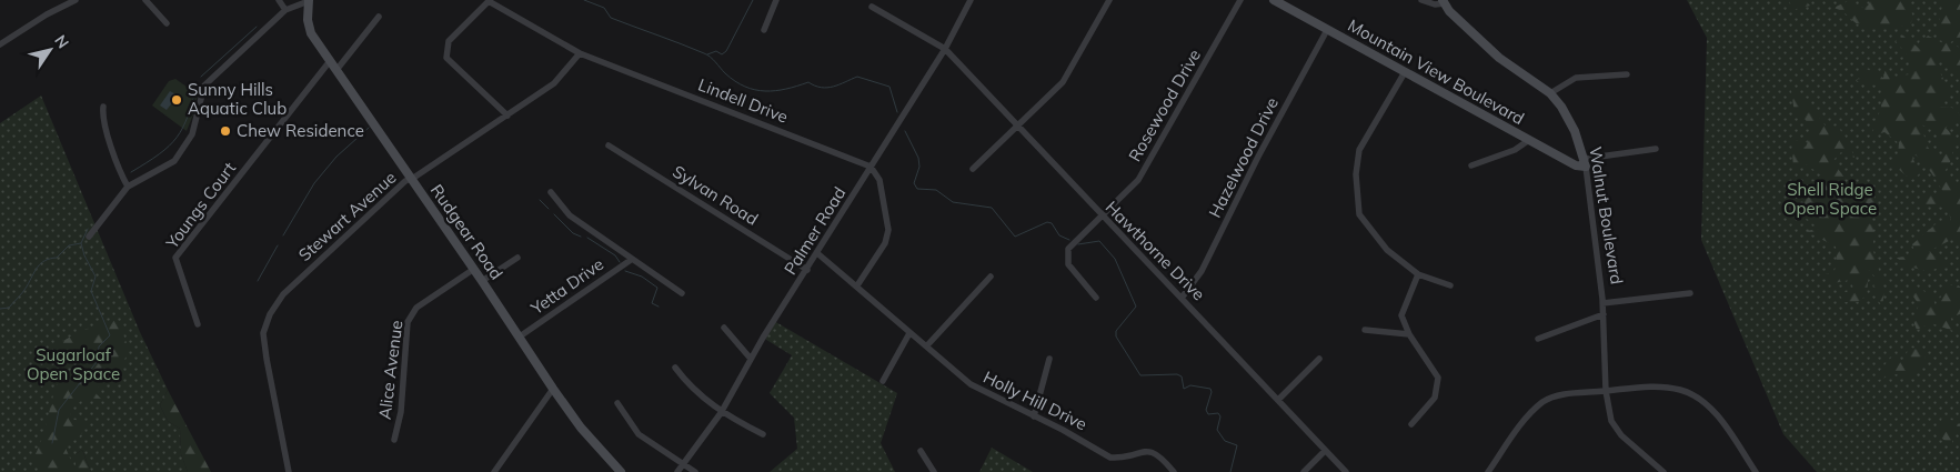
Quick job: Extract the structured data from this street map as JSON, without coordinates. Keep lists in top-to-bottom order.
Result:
{
  "streets": {
    "street": [
      "Mountain View Boulevard",
      "Lindell Drive",
      "Rosewood Drive",
      "Hazelwood Drive",
      "Sylvan Road",
      "Youngs Court",
      "Walnut Boulevard",
      "Stewart Avenue",
      "Palmer Road",
      "Rudgear Road",
      "Hawthorne Drive",
      "Yetta Drive",
      "Alice Avenue",
      "Holly Hill Drive"
    ]
  },
  "crossings": [
    ["Mountain View Boulevard", "Hazelwood Drive"],
    ["Mountain View Boulevard", "Walnut Boulevard"],
    ["Lindell Drive", "Stewart Avenue"],
    ["Lindell Drive", "Palmer Road"],
    ["Rosewood Drive", "Hawthorne Drive"],
    ["Hazelwood Drive", "Hawthorne Drive"],
    ["Sylvan Road", "Palmer Road"],
    ["Youngs Court", "Rudgear Road"],
    ["Stewart Avenue", "Rudgear Road"],
    ["Palmer Road", "Hawthorne Drive"],
    ["Palmer Road", "Holly Hill Drive"],
    ["Rudgear Road", "Yetta Drive"],
    ["Rudgear Road", "Alice Avenue"]
  ],
  "parks": ["Shell Ridge Open Space", "Sugarloaf Open Space"],
  "places": ["Sunny Hills Aquatic Club", "Chew Residence"],
  "north": "top right"
}
